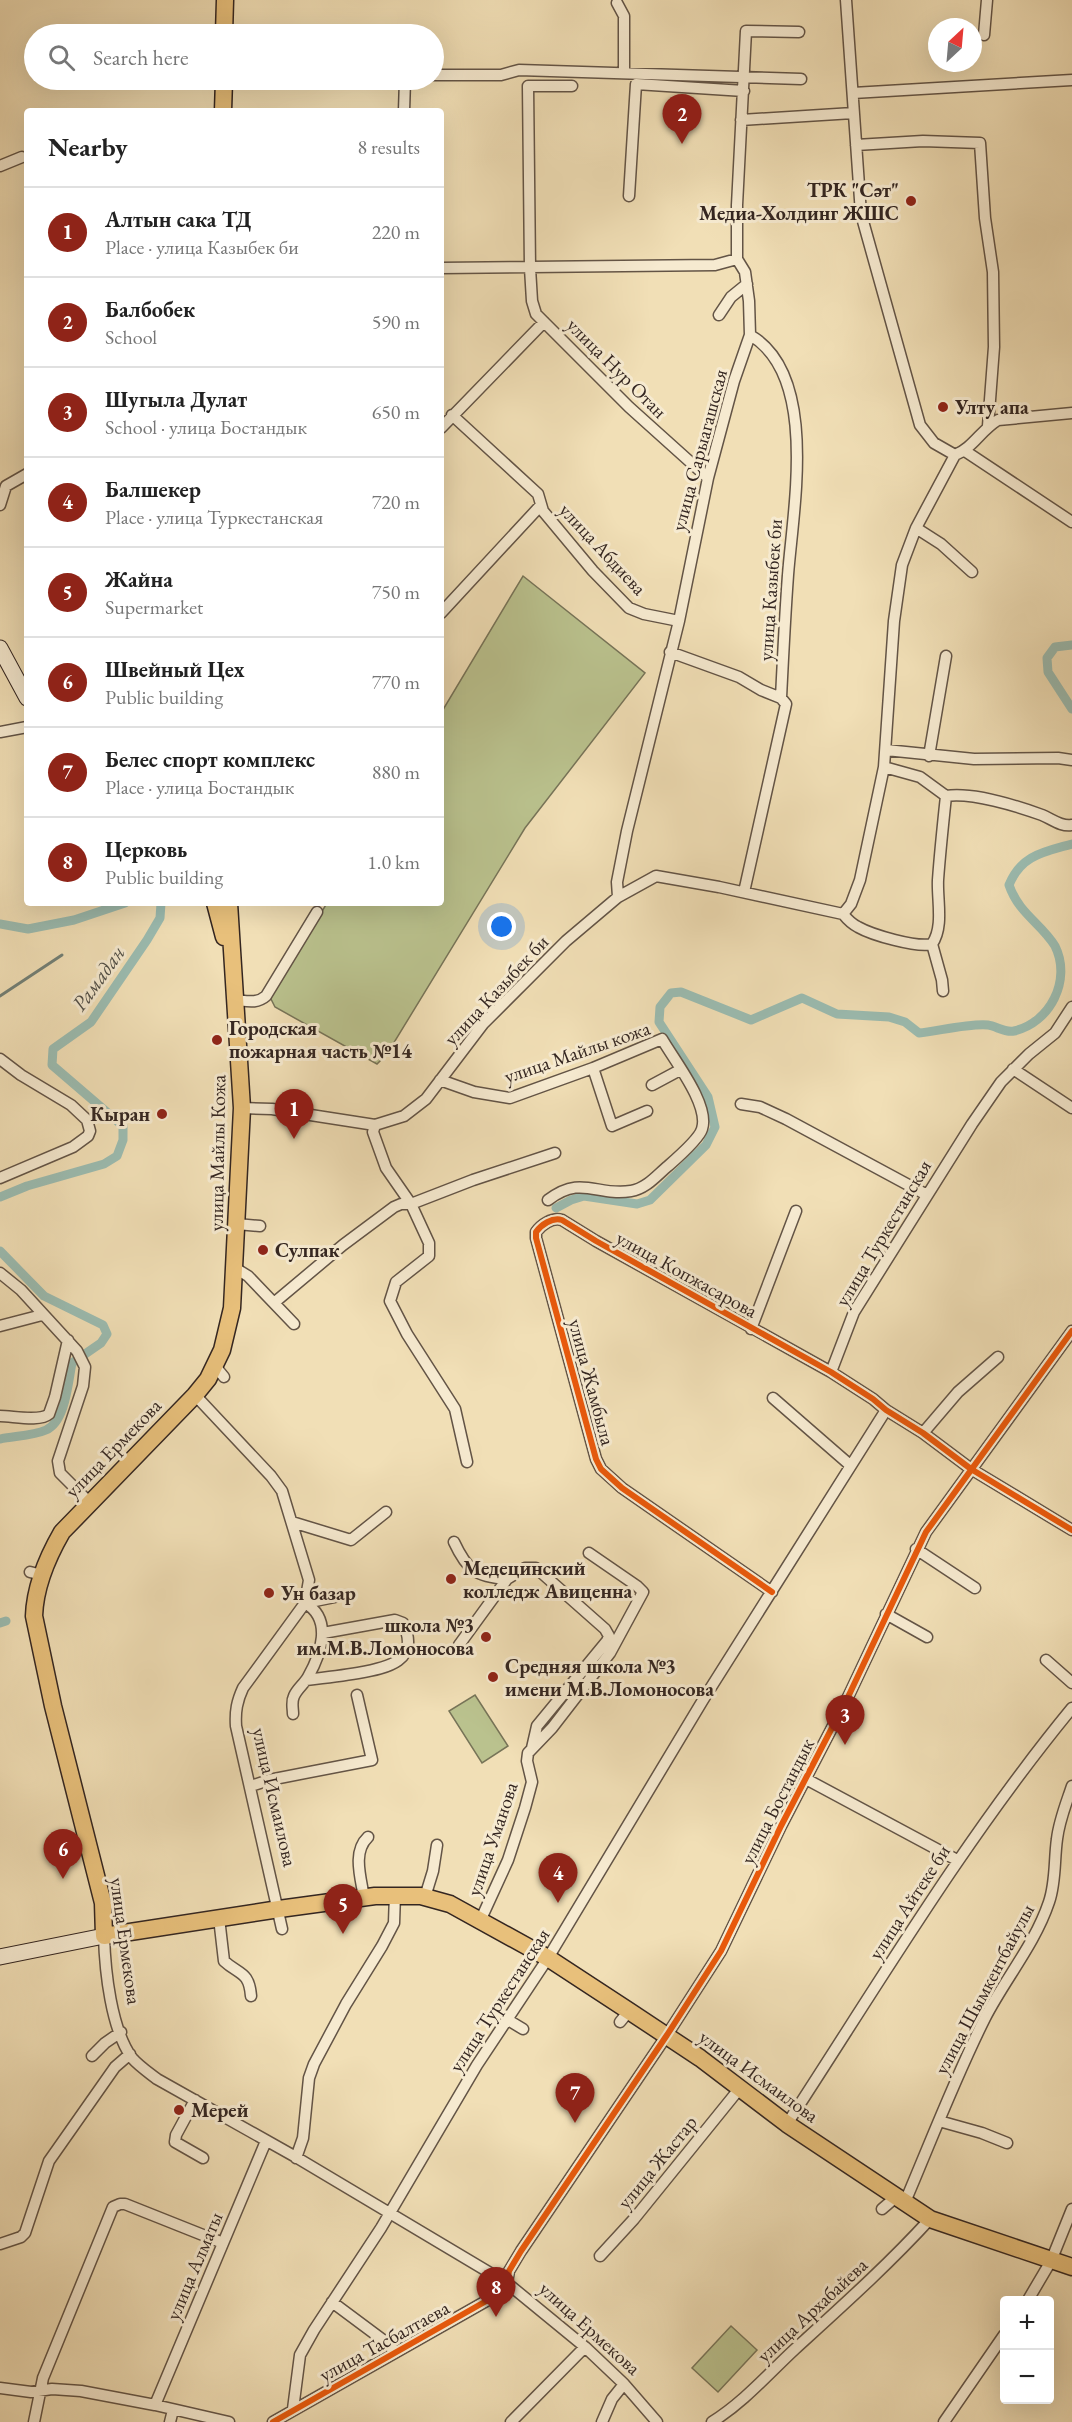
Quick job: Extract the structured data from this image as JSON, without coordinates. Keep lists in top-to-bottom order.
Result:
{
  "streets": {
    "main road": ["улица Майлы Кожа", "улица Ермекова", "улица Исмаилова"],
    "street": [
      "улица Нур Отан",
      "улица Сарыагашская",
      "улица Абдиева",
      "улица Казыбек би",
      "улица Майлы кожа",
      "улица Туркестанская",
      "улица Копжасарова",
      "улица Жамбыла",
      "улица Бостандык",
      "улица Уманова",
      "улица Айтеке би",
      "улица Шымкентбайулы",
      "улица Жастар",
      "улица Алматы",
      "улица Архабайева",
      "улица Тасбалтаева"
    ]
  },
  "crossings": [
    ["улица Нур Отан", "улица Сарыагашская"],
    ["улица Сарыагашская", "улица Абдиева"],
    ["улица Сарыагашская", "улица Казыбек би"],
    ["улица Казыбек би", "улица Майлы кожа"],
    ["улица Казыбек би", "улица Майлы Кожа"],
    ["улица Майлы Кожа", "улица Ермекова"],
    ["улица Майлы Кожа", "улица Исмаилова"],
    ["улица Туркестанская", "улица Копжасарова"],
    ["улица Туркестанская", "улица Жамбыла"],
    ["улица Туркестанская", "улица Ермекова"],
    ["улица Туркестанская", "улица Исмаилова"],
    ["улица Туркестанская", "улица Тасбалтаева"],
    ["улица Копжасарова", "улица Жамбыла"],
    ["улица Ермекова", "улица Исмаилова"],
    ["улица Ермекова", "улица Бостандык"],
    ["улица Ермекова", "улица Алматы"],
    ["улица Ермекова", "улица Тасбалтаева"],
    ["улица Исмаилова", "улица Бостандык"],
    ["улица Исмаилова", "улица Уманова"],
    ["улица Исмаилова", "улица Айтеке би"],
    ["улица Исмаилова", "улица Шымкентбайулы"],
    ["улица Исмаилова", "улица Жастар"],
    ["улица Исмаилова", "улица Архабайева"],
    ["улица Бостандык", "улица Айтеке би"],
    ["улица Бостандык", "улица Тасбалтаева"]
  ],
  "water": ["Рамадан"],
  "places": [
    "ТРК \"Сәт\" Медиа-Холдинг ЖШС",
    "Улту апа",
    "Городская пожарная часть №14",
    "Кыран",
    "Сулпак",
    "Медецинский колледж Авиценна",
    "Ун базар",
    "школа №3 им.М.В.Ломоносова",
    "Средняя школа №3 имени М.В.Ломоносова",
    "Мерей"
  ],
  "north": "top right",
  "page": {
    "search": "Search here",
    "pins": [
      "2",
      "1",
      "3",
      "6",
      "4",
      "5",
      "7",
      "8"
    ],
    "heading": ["Nearby", "8 results"],
    "list": [
      {
        "mark": "1",
        "name": "Алтын сака ТД",
        "note": "Place · улица Казыбек би",
        "value": "220 m"
      },
      {
        "mark": "2",
        "name": "Балбобек",
        "note": "School",
        "value": "590 m"
      },
      {
        "mark": "3",
        "name": "Шугыла Дулат",
        "note": "School · улица Бостандык",
        "value": "650 m"
      },
      {
        "mark": "4",
        "name": "Балшекер",
        "note": "Place · улица Туркестанская",
        "value": "720 m"
      },
      {
        "mark": "5",
        "name": "Жайна",
        "note": "Supermarket",
        "value": "750 m"
      },
      {
        "mark": "6",
        "name": "Швейный Цех",
        "note": "Public building",
        "value": "770 m"
      },
      {
        "mark": "7",
        "name": "Белес спорт комплекс",
        "note": "Place · улица Бостандык",
        "value": "880 m"
      },
      {
        "mark": "8",
        "name": "Церковь",
        "note": "Public building",
        "value": "1.0 km"
      }
    ],
    "map_buttons": ["+", "−"]
  }
}
